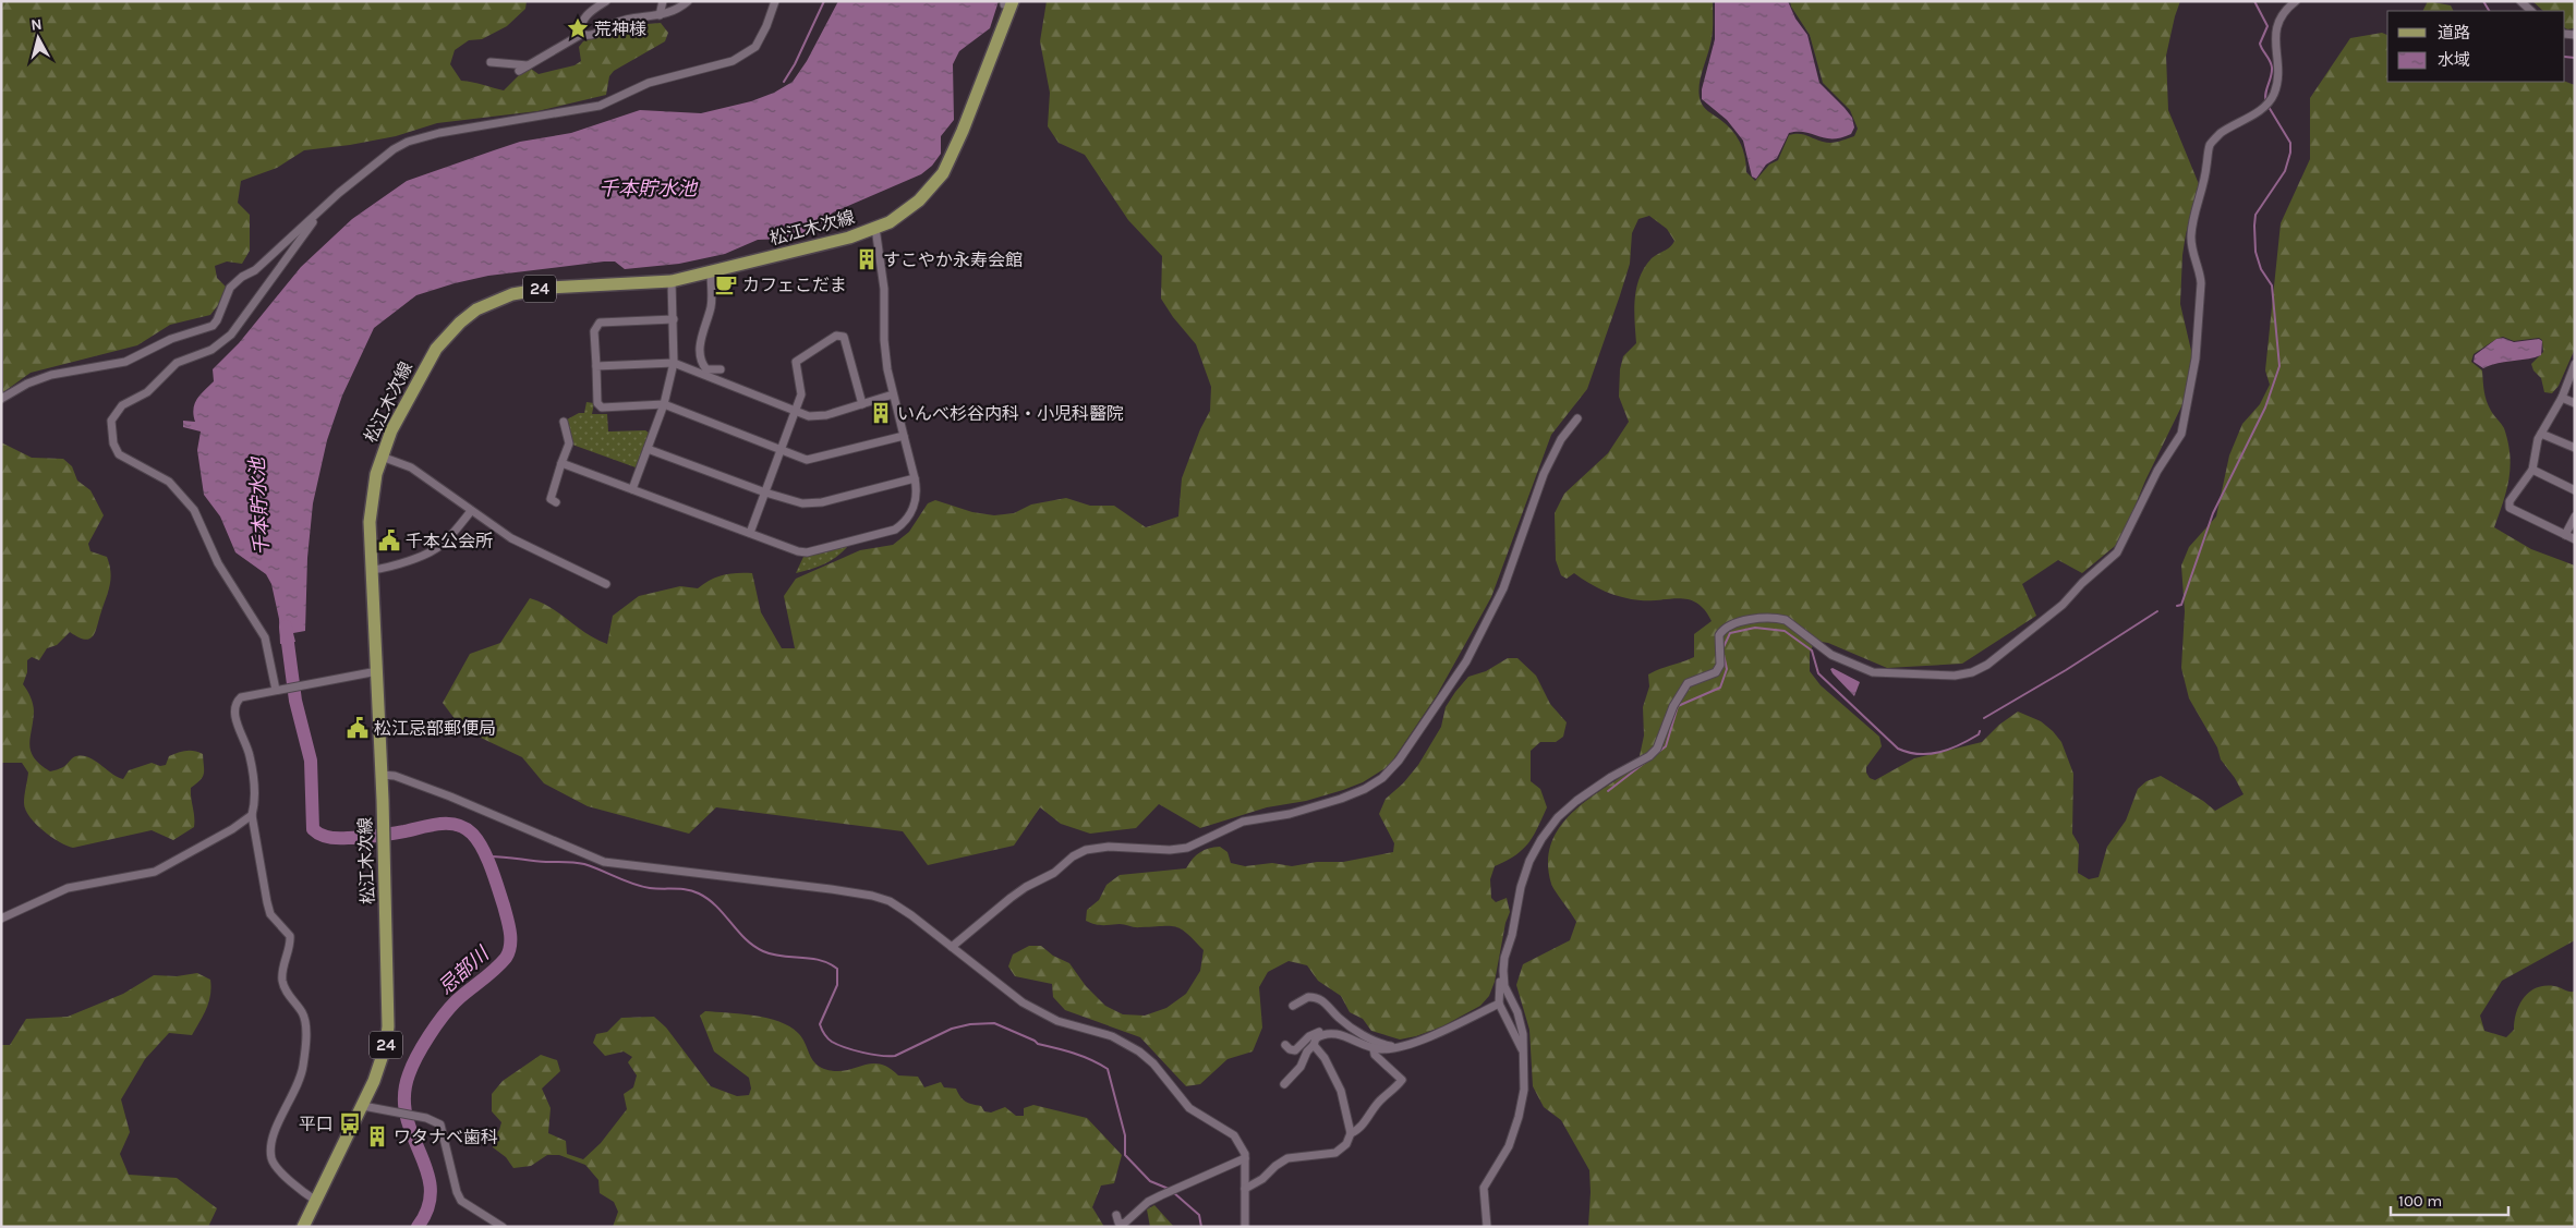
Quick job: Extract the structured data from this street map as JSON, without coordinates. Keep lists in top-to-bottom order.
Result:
{
  "streets": {
    "main road": ["松江木次線", "24"]
  },
  "water": ["千本貯水池", "忌部川"],
  "places": {
    "place": ["荒神様"],
    "building": ["すこやか永寿会館", "いんべ杉谷内科・小児科醫院", "ワタナベ歯科"],
    "cafe": ["カフェこだま"],
    "public building": ["千本公会所", "松江忌部郵便局"],
    "bus stop": ["平口"]
  },
  "legend": ["道路", "水域"],
  "scale_bar": "100 m",
  "north": "top"
}
